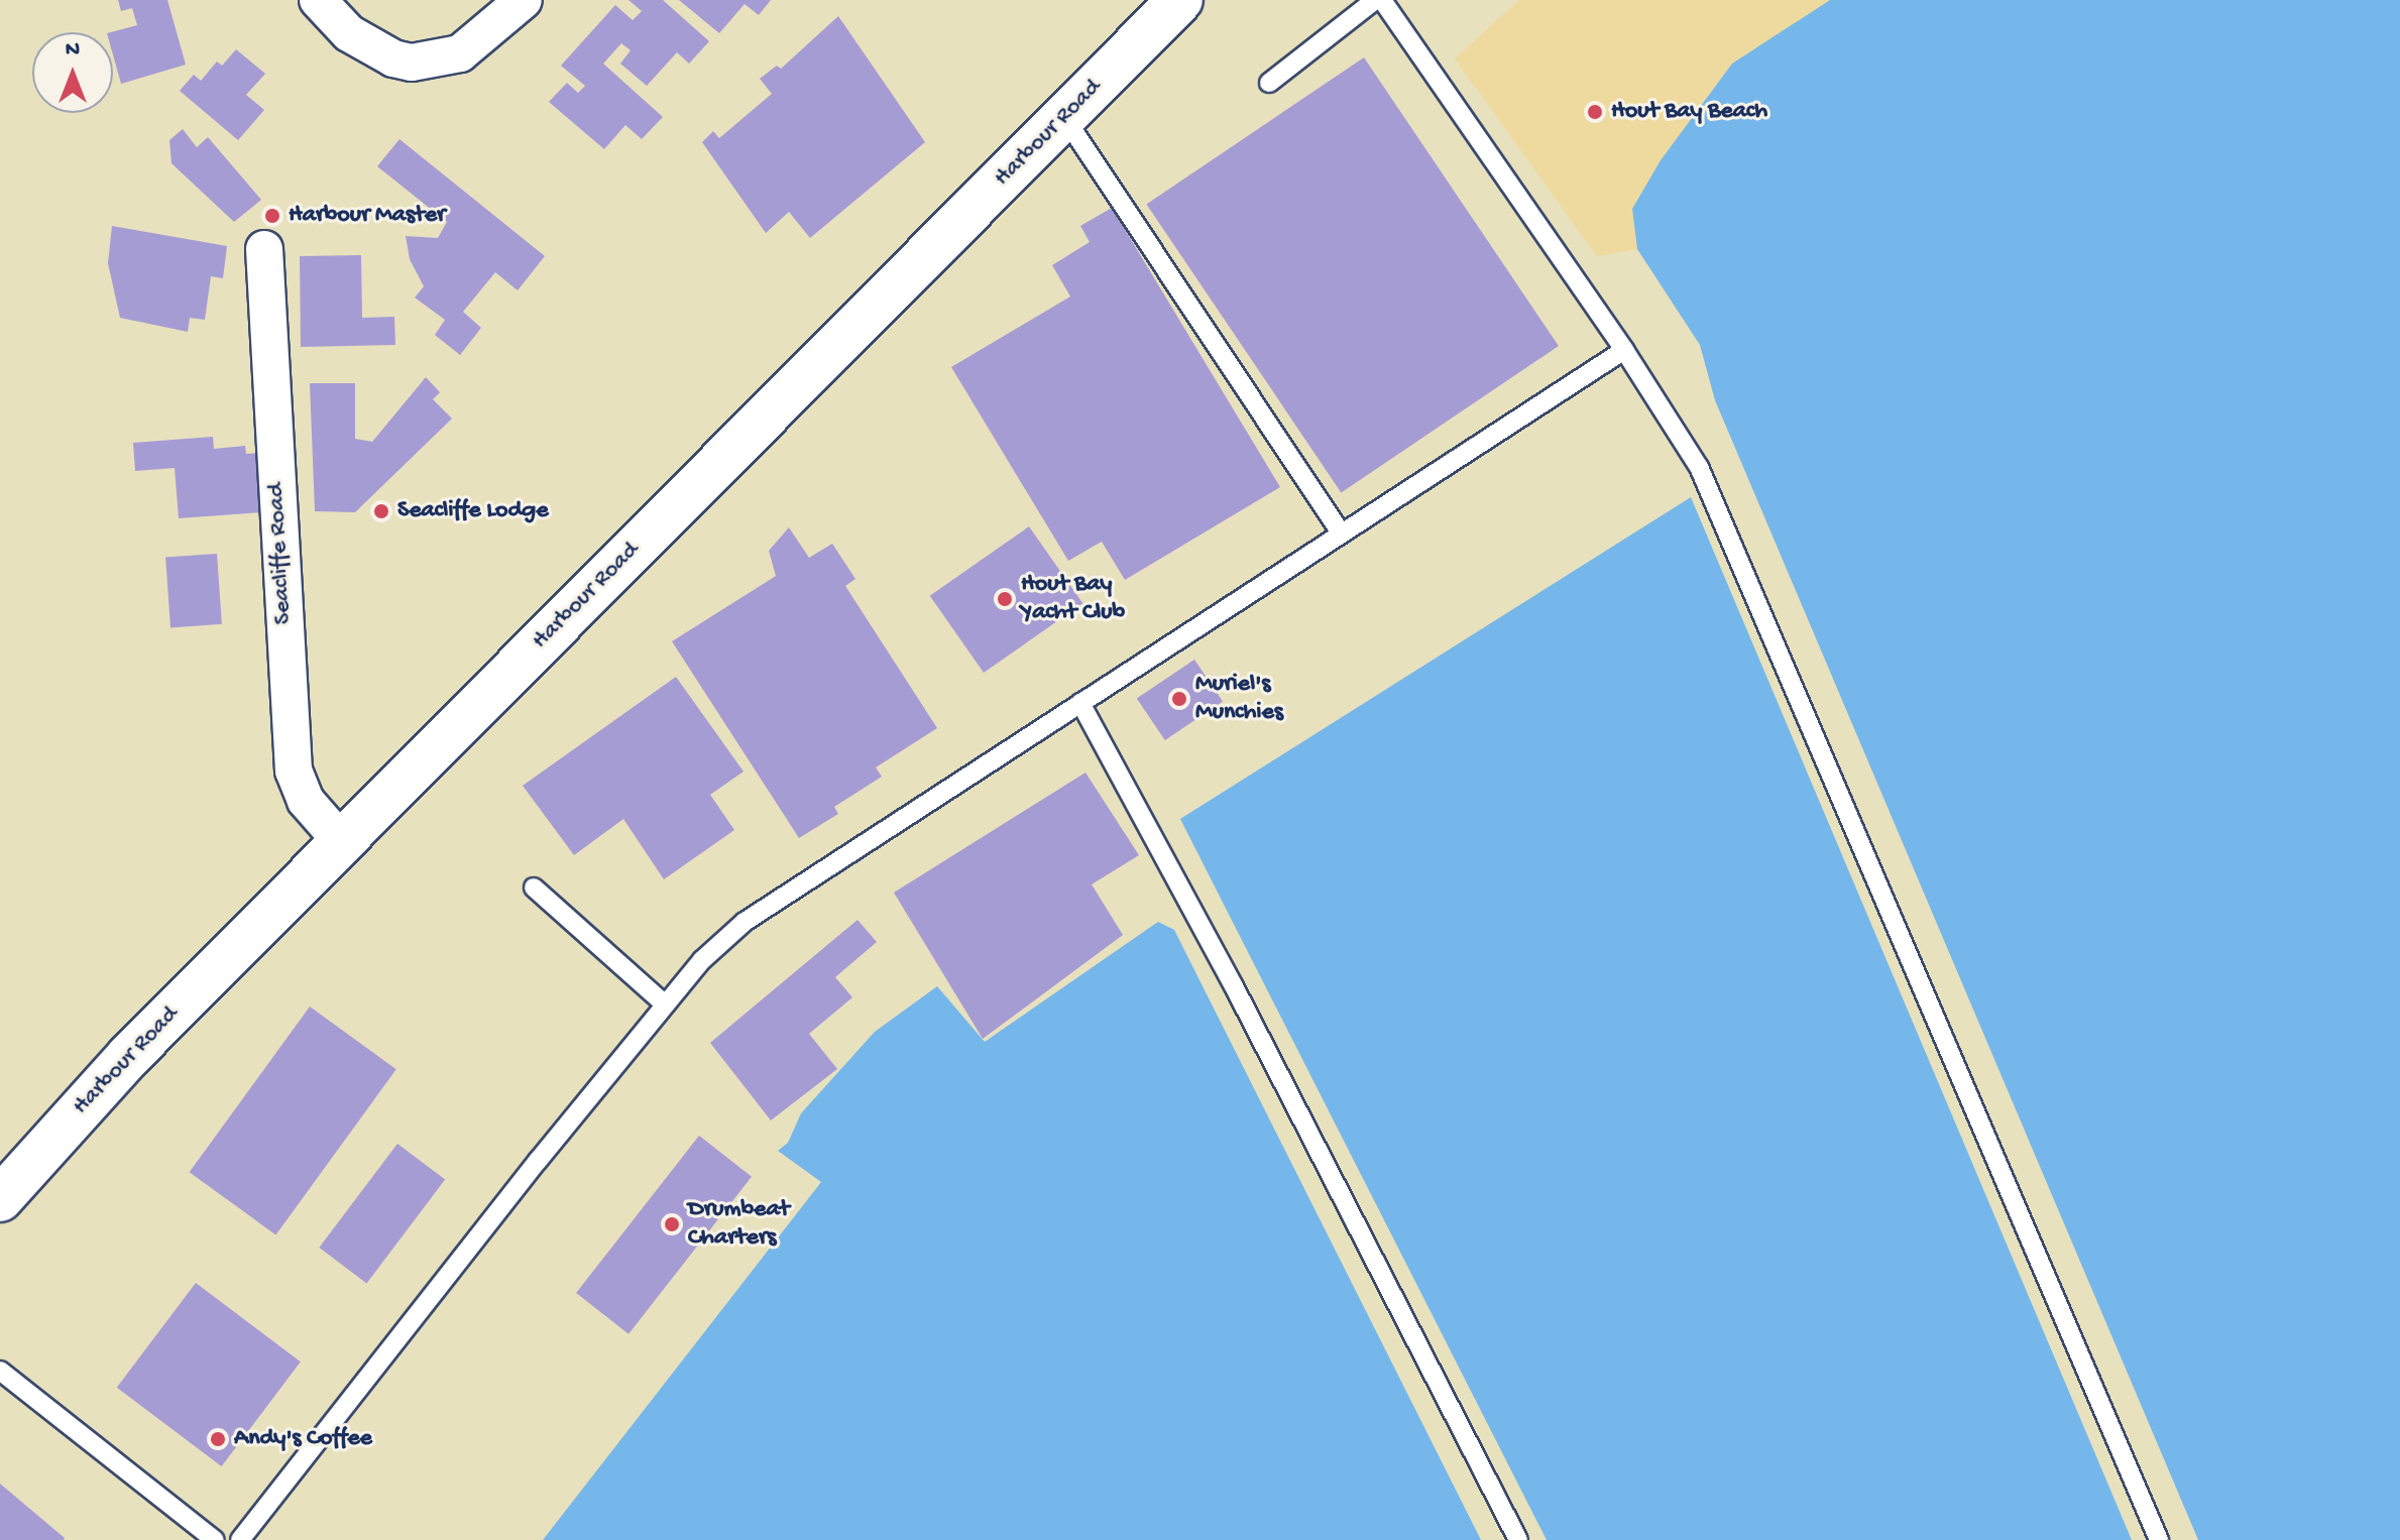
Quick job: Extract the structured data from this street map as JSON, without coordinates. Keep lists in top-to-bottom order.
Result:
{
  "streets": {
    "street": ["Harbour Road", "Seacliffe Road"]
  },
  "crossings": [
    ["Harbour Road", "Seacliffe Road"]
  ],
  "places": [
    "Hout Bay Beach",
    "Harbour Master",
    "Seacliffe Lodge",
    "Hout Bay Yacht Club",
    "Muriel's Munchies",
    "Drumbeat Charters",
    "Andy's Coffee"
  ],
  "north": "top"
}
